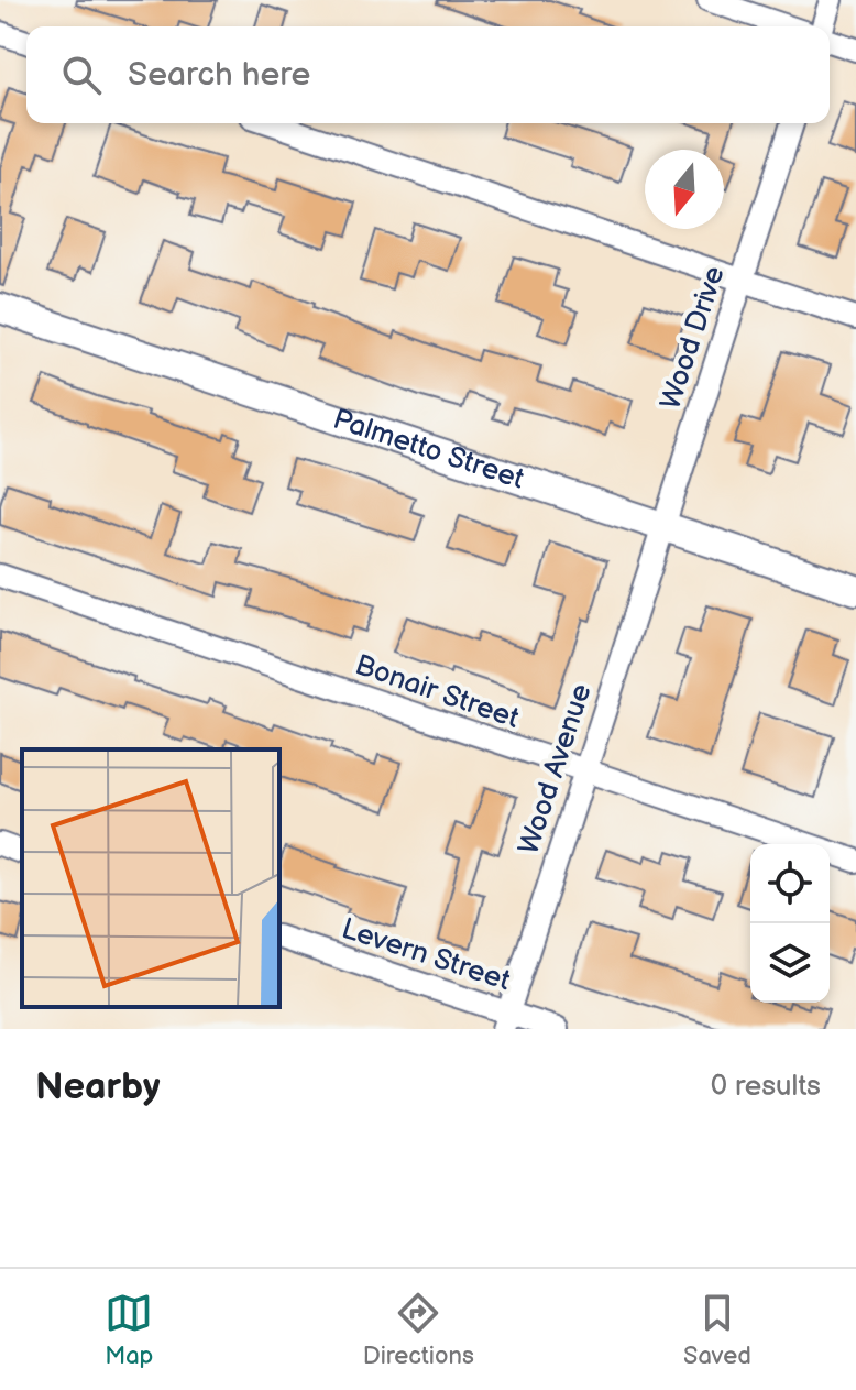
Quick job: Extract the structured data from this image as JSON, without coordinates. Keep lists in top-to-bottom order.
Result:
{
  "streets": {
    "street": [
      "Wood Drive",
      "Palmetto Street",
      "Bonair Street",
      "Wood Avenue",
      "Levern Street"
    ]
  },
  "crossings": [
    ["Wood Drive", "Palmetto Street"],
    ["Wood Drive", "Wood Avenue"],
    ["Palmetto Street", "Wood Avenue"],
    ["Bonair Street", "Wood Avenue"],
    ["Wood Avenue", "Levern Street"]
  ],
  "north": "bottom",
  "page": {
    "search": "Search here",
    "heading": ["Nearby", "0 results"],
    "nav": ["Map", "Directions", "Saved"]
  }
}
